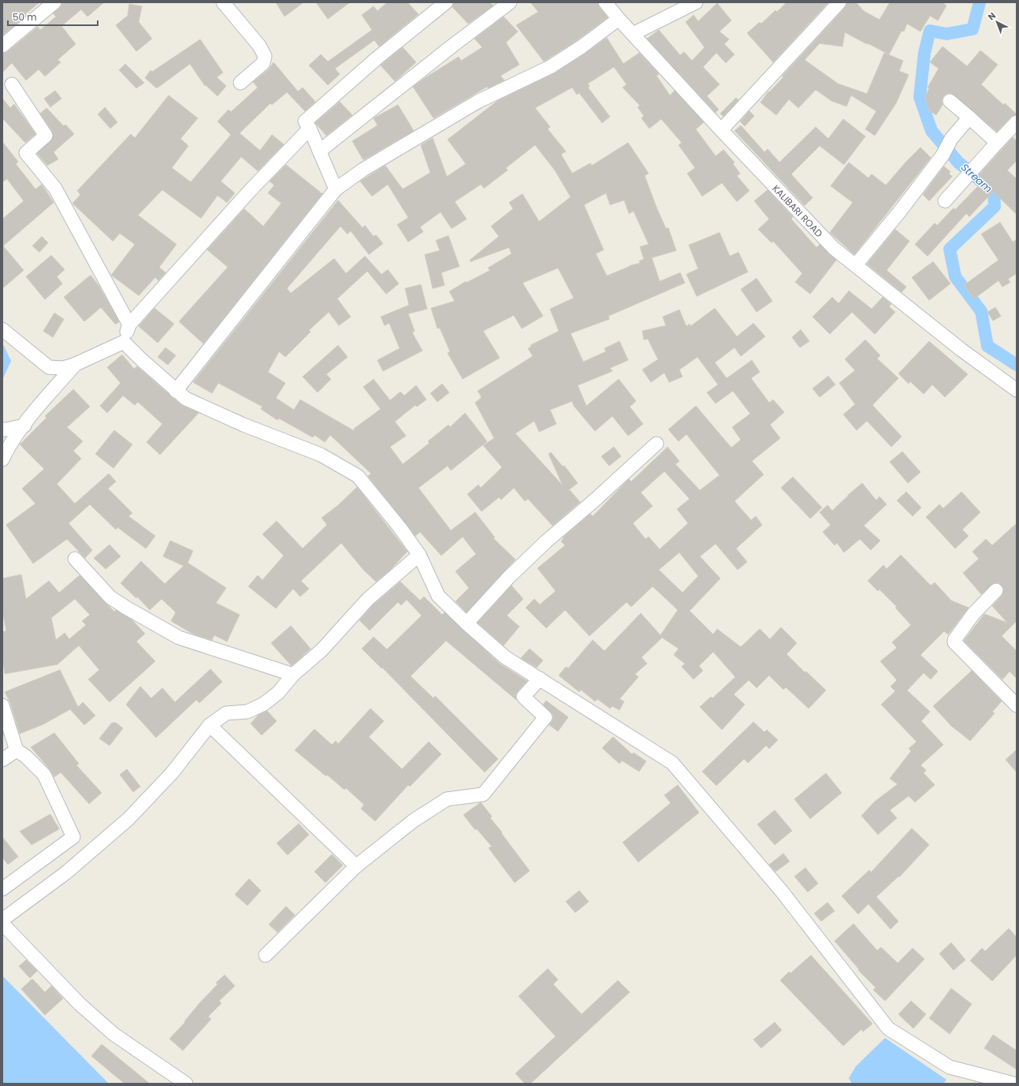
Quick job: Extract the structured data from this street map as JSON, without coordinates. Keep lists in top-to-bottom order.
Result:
{
  "streets": {
    "street": ["KALIBARI ROAD"]
  },
  "water": ["Stream"],
  "scale_bar": "50 m",
  "north": "top left"
}
